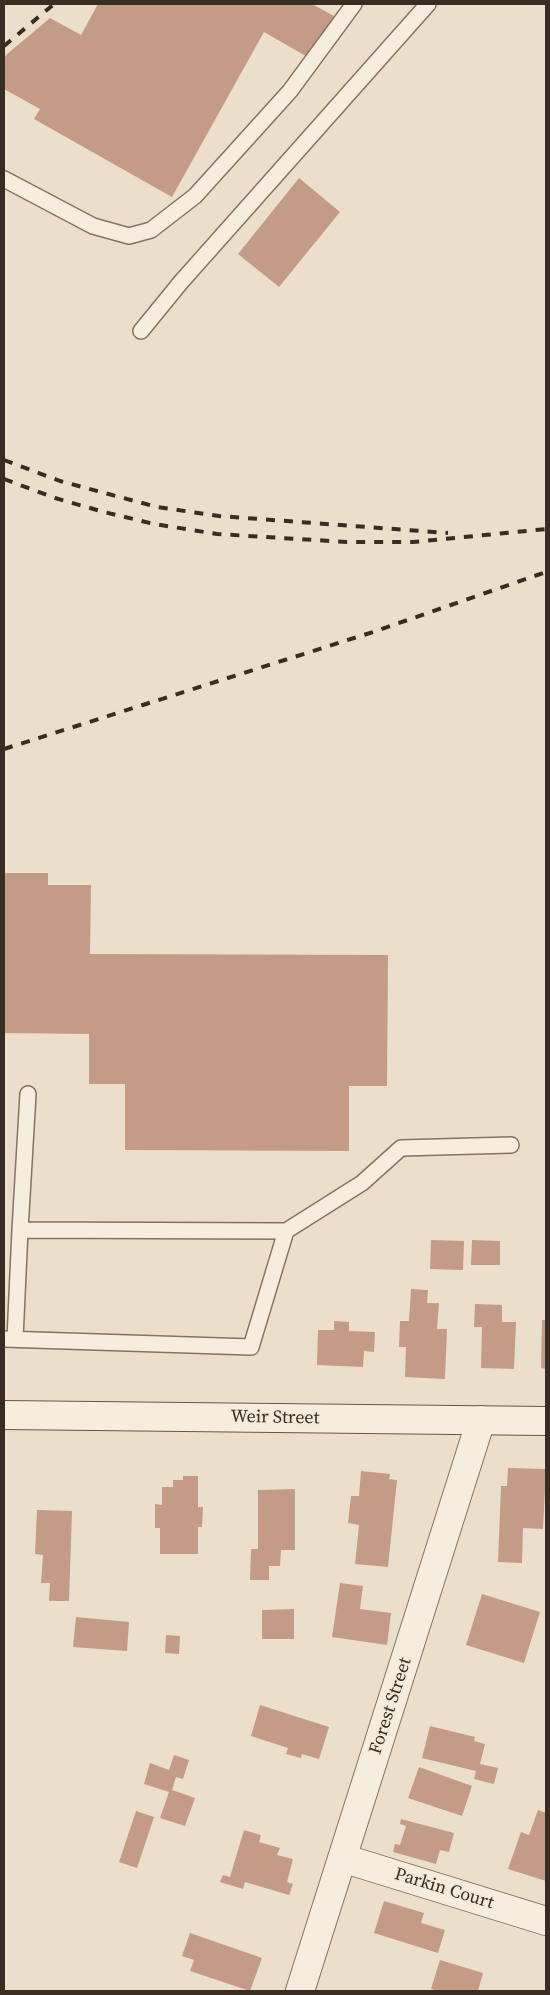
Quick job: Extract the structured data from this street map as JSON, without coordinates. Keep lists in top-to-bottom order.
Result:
{
  "streets": {
    "street": ["Weir Street", "Forest Street", "Parkin Court"]
  },
  "crossings": [
    ["Weir Street", "Forest Street"],
    ["Forest Street", "Parkin Court"]
  ]
}
